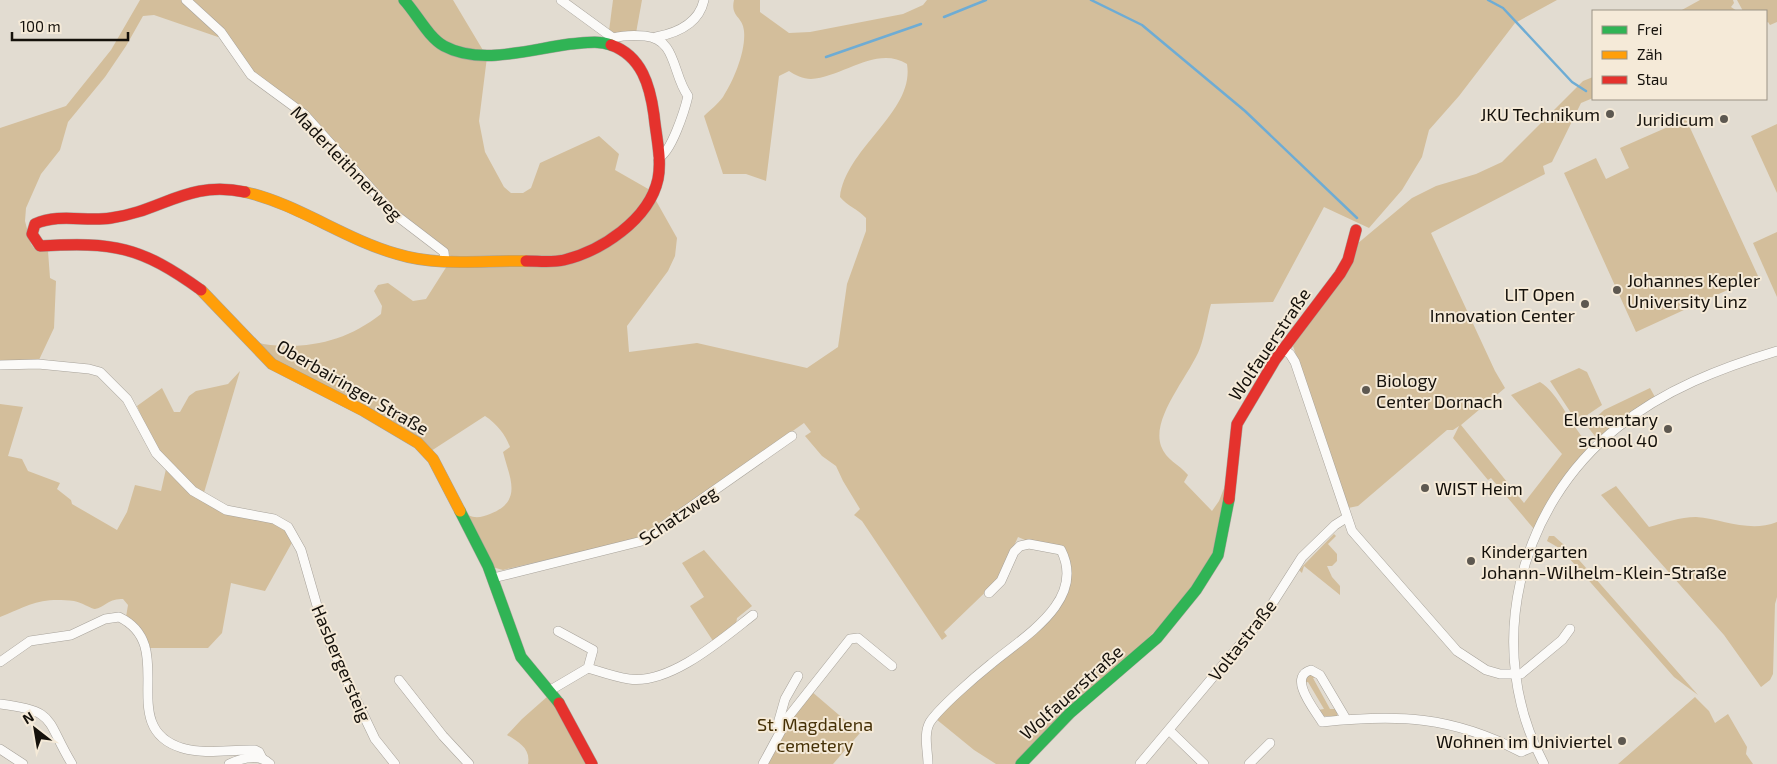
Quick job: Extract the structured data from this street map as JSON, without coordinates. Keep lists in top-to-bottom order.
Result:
{
  "streets": {
    "street": [
      "Maderleithnerweg",
      "Wolfauerstraße",
      "Oberbairinger Straße",
      "Schatzweg",
      "Voltastraße",
      "Hasbergersteig"
    ]
  },
  "crossings": [
    ["Maderleithnerweg", "Oberbairinger Straße"],
    ["Oberbairinger Straße", "Schatzweg"]
  ],
  "parks": ["St. Magdalena cemetery"],
  "places": [
    "JKU Technikum",
    "Juridicum",
    "Johannes Kepler University Linz",
    "LIT Open Innovation Center",
    "Biology Center Dornach",
    "Elementary school 40",
    "WIST Heim",
    "Kindergarten Johann-Wilhelm-Klein-Straße",
    "Wohnen im Univiertel"
  ],
  "legend": ["Frei", "Zäh", "Stau"],
  "scale_bar": "100 m",
  "north": "top left"
}
